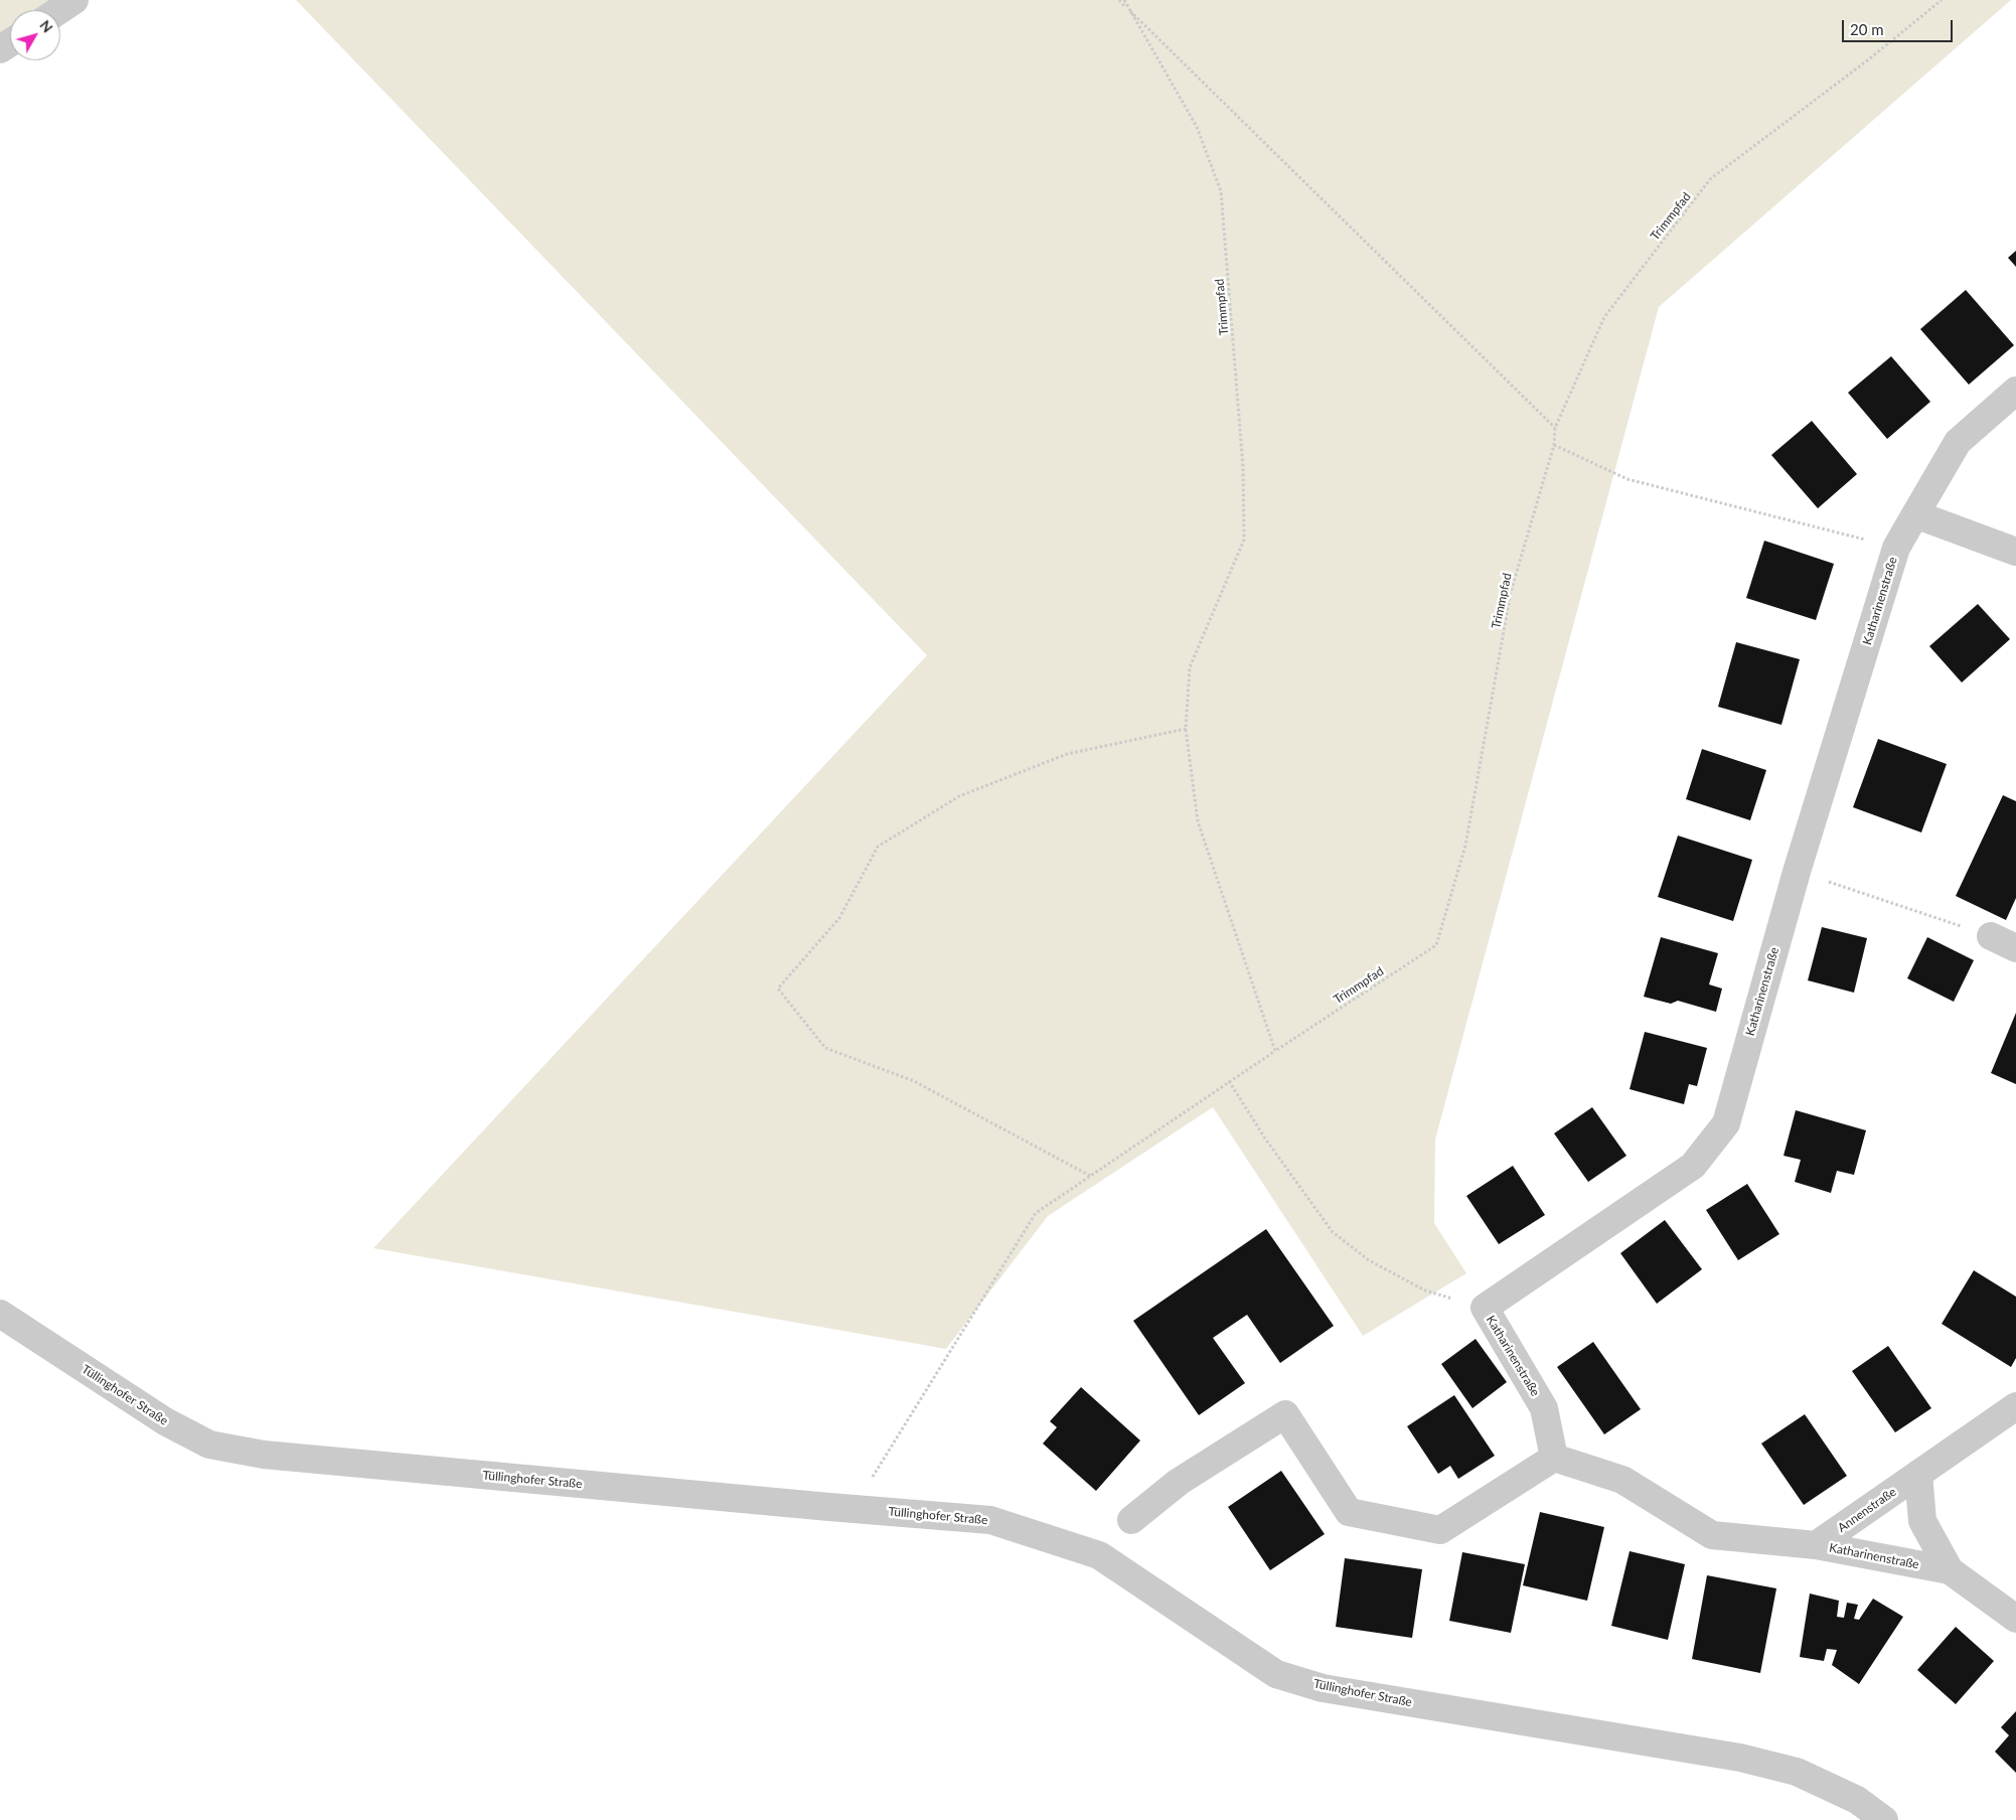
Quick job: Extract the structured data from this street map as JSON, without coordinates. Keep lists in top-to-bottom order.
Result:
{
  "streets": {
    "street": ["Katharinenstraße", "Tüllinghofer Straße", "Annenstraße"],
    "path": ["Trimmpfad"]
  },
  "crossings": [
    ["Katharinenstraße", "Annenstraße"]
  ],
  "scale_bar": "20 m",
  "north": "top right"
}
